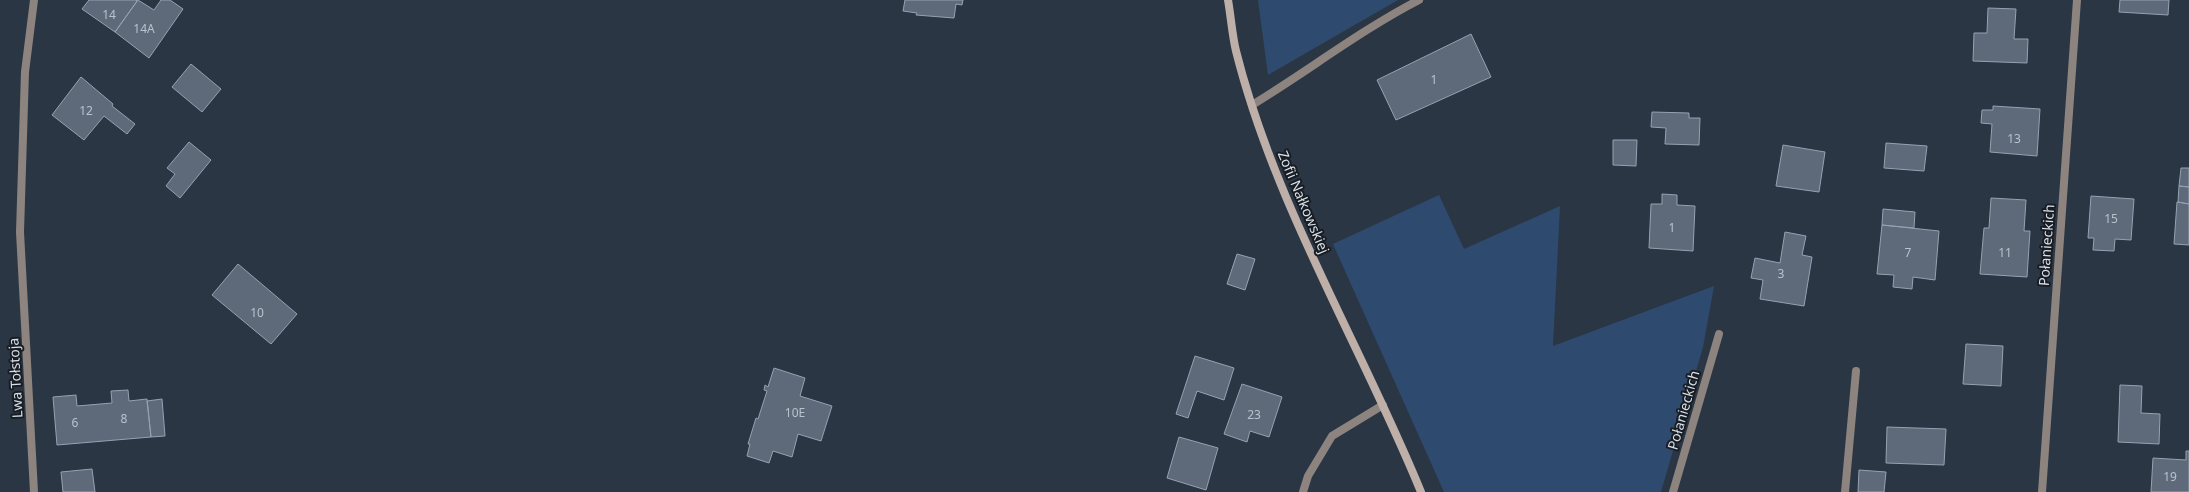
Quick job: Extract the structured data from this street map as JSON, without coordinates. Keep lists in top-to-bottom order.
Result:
{
  "streets": {
    "street": ["Zofii Nałkowskiej", "Połanieckich", "Lwa Tołstoja"]
  },
  "house_numbers": [
    "14",
    "14A",
    "1",
    "12",
    "13",
    "15",
    "1",
    "7",
    "11",
    "3",
    "10",
    "10E",
    "23",
    "8",
    "6",
    "19"
  ]
}
